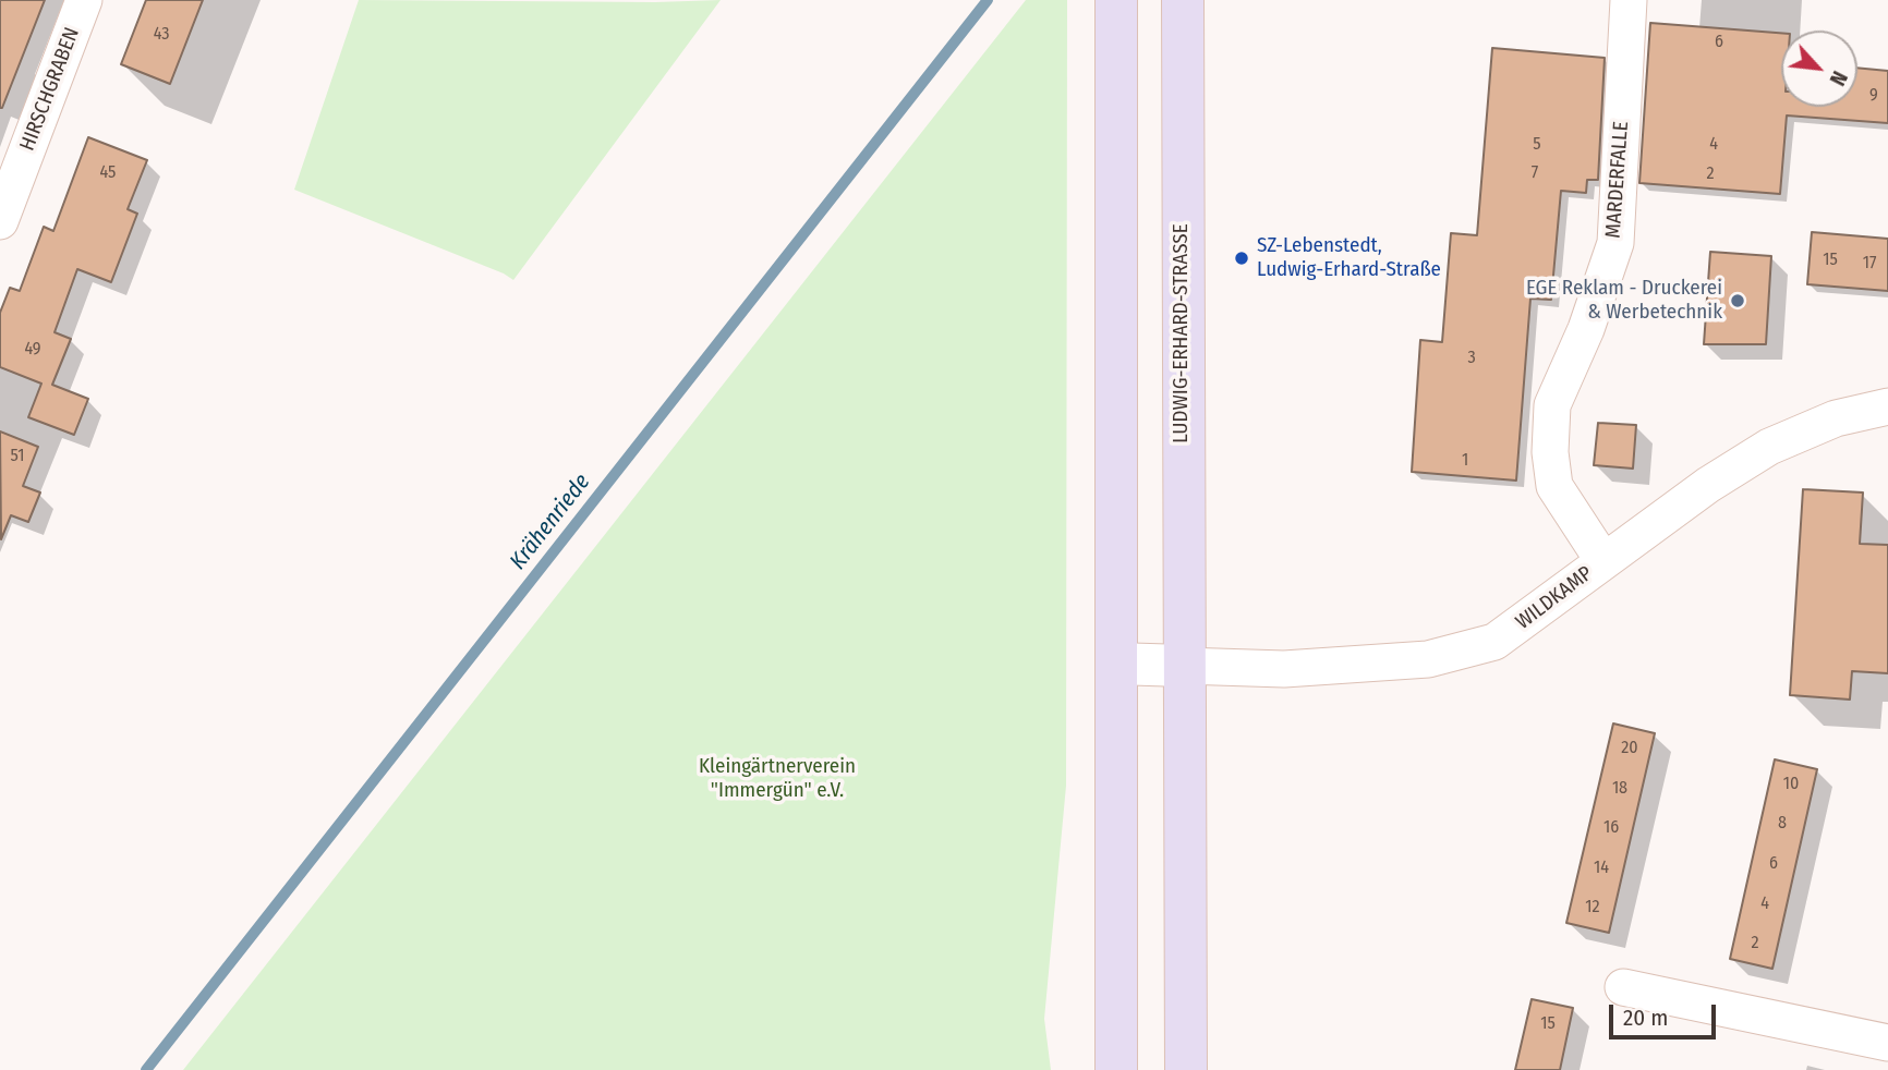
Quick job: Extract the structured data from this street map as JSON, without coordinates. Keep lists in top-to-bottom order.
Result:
{
  "streets": {
    "main road": ["LUDWIG-ERHARD-STRASSE"],
    "street": ["HIRSCHGRABEN", "MARDERFALLE", "WILDKAMP"]
  },
  "crossings": [
    ["MARDERFALLE", "WILDKAMP"],
    ["LUDWIG-ERHARD-STRASSE", "WILDKAMP"]
  ],
  "water": ["Krähenriede"],
  "parks": ["Kleingärtnerverein \"Immergün\" e.V."],
  "places": ["SZ-Lebenstedt, Ludwig-Erhard-Straße", "EGE Reklam - Druckerei & Werbetechnik"],
  "house_numbers": [
    "43",
    "6",
    "9",
    "5",
    "4",
    "45",
    "7",
    "2",
    "15",
    "17",
    "49",
    "3",
    "51",
    "1",
    "20",
    "10",
    "18",
    "8",
    "16",
    "6",
    "14",
    "4",
    "12",
    "2",
    "15"
  ],
  "scale_bar": "20 m",
  "north": "bottom right"
}
